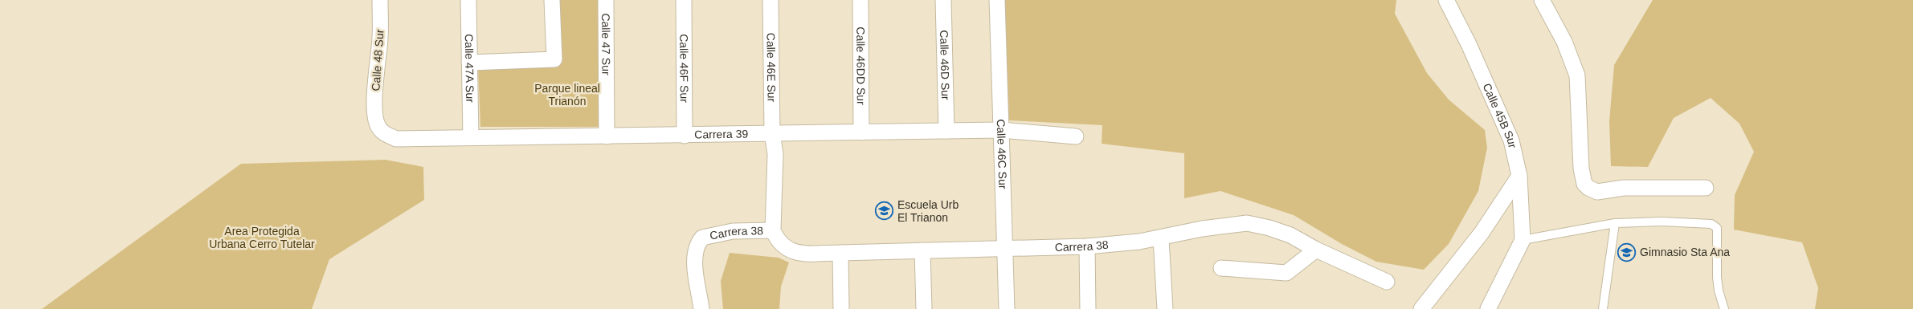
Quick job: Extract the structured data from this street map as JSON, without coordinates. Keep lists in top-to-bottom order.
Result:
{
  "streets": {
    "street": [
      "Calle 47 Sur",
      "Calle 48 Sur",
      "Calle 46DD Sur",
      "Calle 46D Sur",
      "Calle 46E Sur",
      "Calle 46F Sur",
      "Calle 47A Sur",
      "Calle 45B Sur",
      "Carrera 39",
      "Calle 46C Sur",
      "Carrera 38"
    ]
  },
  "crossings": [
    ["Calle 47 Sur", "Carrera 39"],
    ["Calle 48 Sur", "Carrera 39"],
    ["Calle 46DD Sur", "Carrera 39"],
    ["Calle 46D Sur", "Carrera 39"],
    ["Calle 46E Sur", "Carrera 39"],
    ["Calle 46E Sur", "Carrera 38"],
    ["Calle 46F Sur", "Carrera 39"],
    ["Calle 47A Sur", "Carrera 39"],
    ["Carrera 39", "Calle 46C Sur"],
    ["Carrera 39", "Carrera 38"],
    ["Calle 46C Sur", "Carrera 38"]
  ],
  "parks": ["Parque lineal Trianón", "Area Protegida Urbana Cerro Tutelar"],
  "places": {
    "school or university": ["Escuela Urb El Trianon", "Gimnasio Sta Ana"]
  }
}
